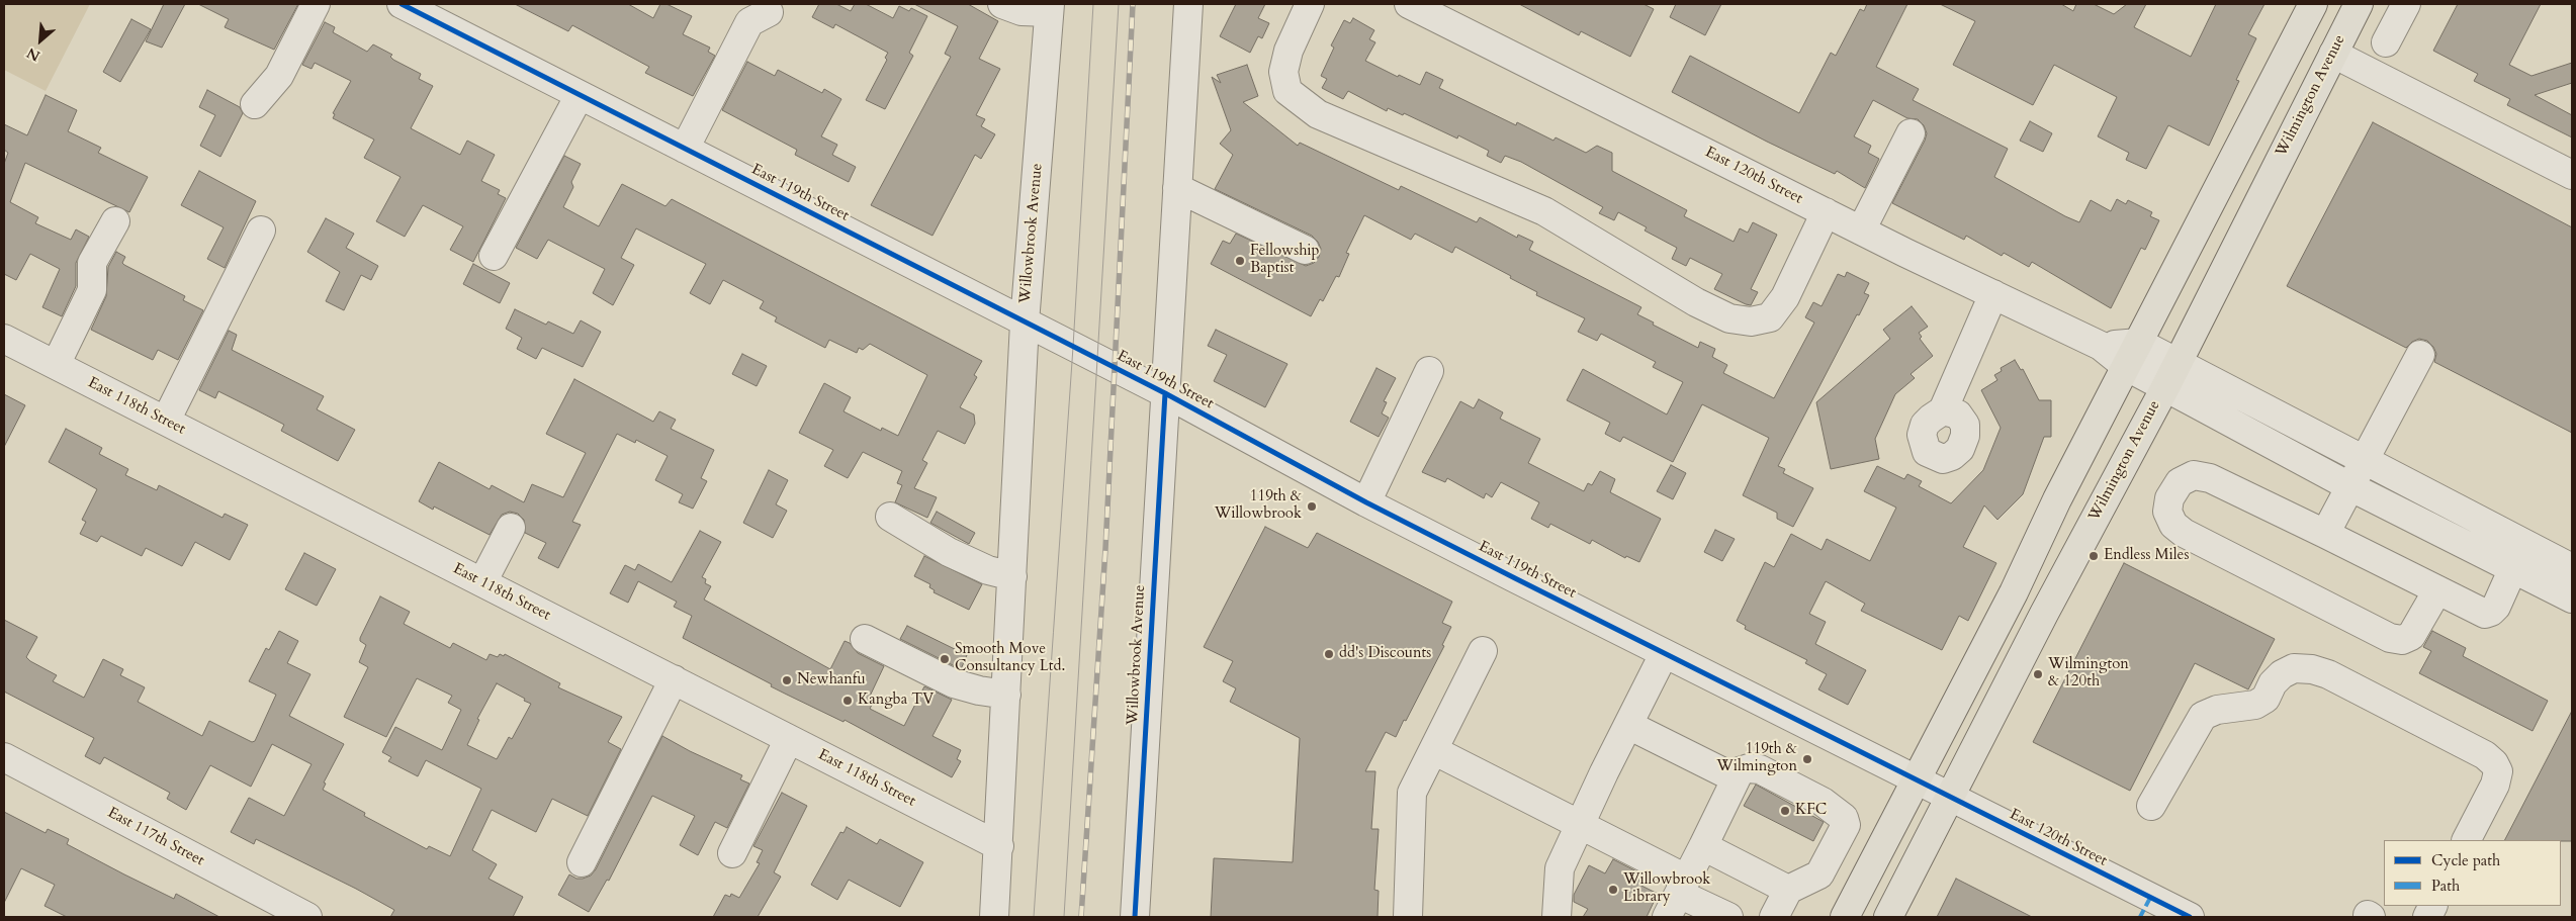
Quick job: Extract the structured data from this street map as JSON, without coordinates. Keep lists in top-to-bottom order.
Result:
{
  "streets": {
    "main road": ["Wilmington Avenue"],
    "street": [
      "East 120th Street",
      "East 119th Street",
      "Willowbrook Avenue",
      "East 118th Street",
      "East 117th Street"
    ]
  },
  "crossings": [
    ["Wilmington Avenue", "East 120th Street"],
    ["East 120th Street", "East 119th Street"],
    ["East 119th Street", "Willowbrook Avenue"],
    ["Willowbrook Avenue", "East 118th Street"]
  ],
  "places": [
    "Fellowship Baptist",
    "119th & Willowbrook",
    "Endless Miles",
    "dd's Discounts",
    "Smooth Move Consultancy Ltd.",
    "Wilmington & 120th",
    "Newhanfu",
    "Kangba TV",
    "119th & Wilmington",
    "KFC",
    "Willowbrook Library"
  ],
  "legend": ["Cycle path", "Path"],
  "north": "bottom left"
}
